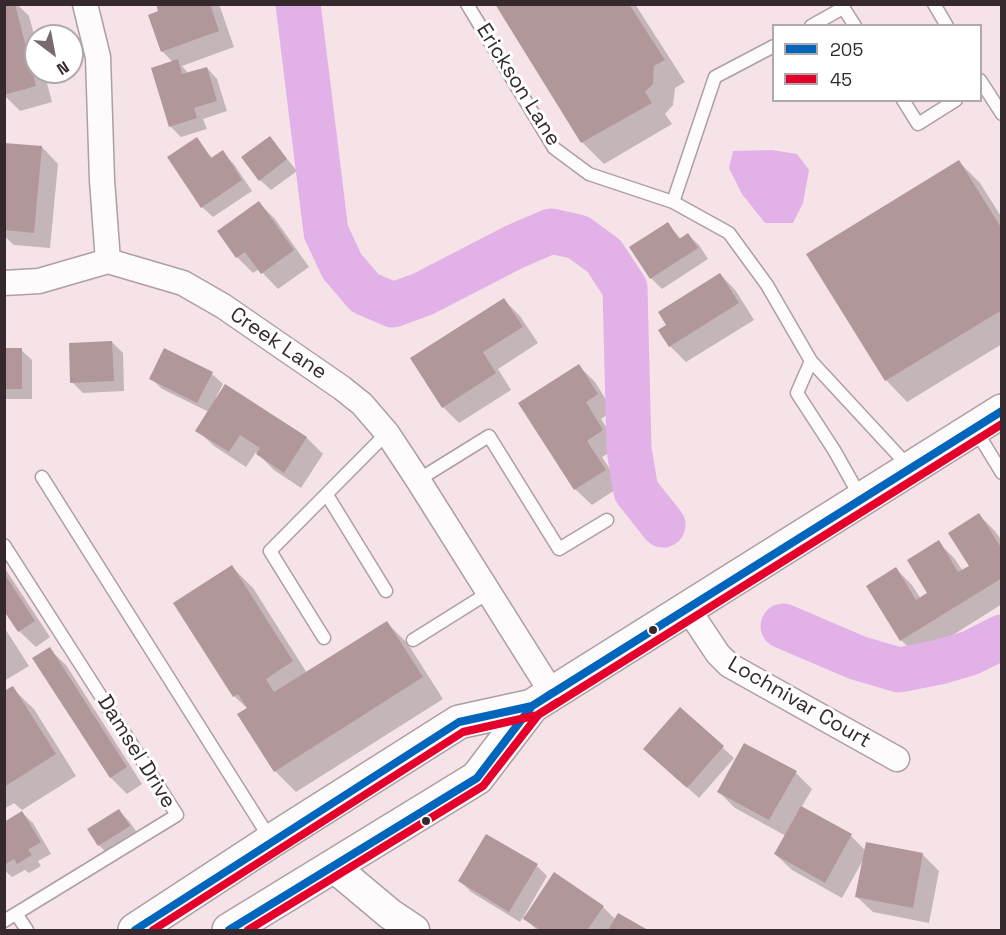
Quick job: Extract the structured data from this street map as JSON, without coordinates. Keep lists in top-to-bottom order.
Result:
{
  "streets": {
    "street": ["Creek Lane", "Lochnivar Court"],
    "lane": ["Erickson Lane", "Damsel Drive"]
  },
  "lines": ["transit line 205", "transit line 45"],
  "legend": ["205", "45"],
  "north": "bottom right"
}
